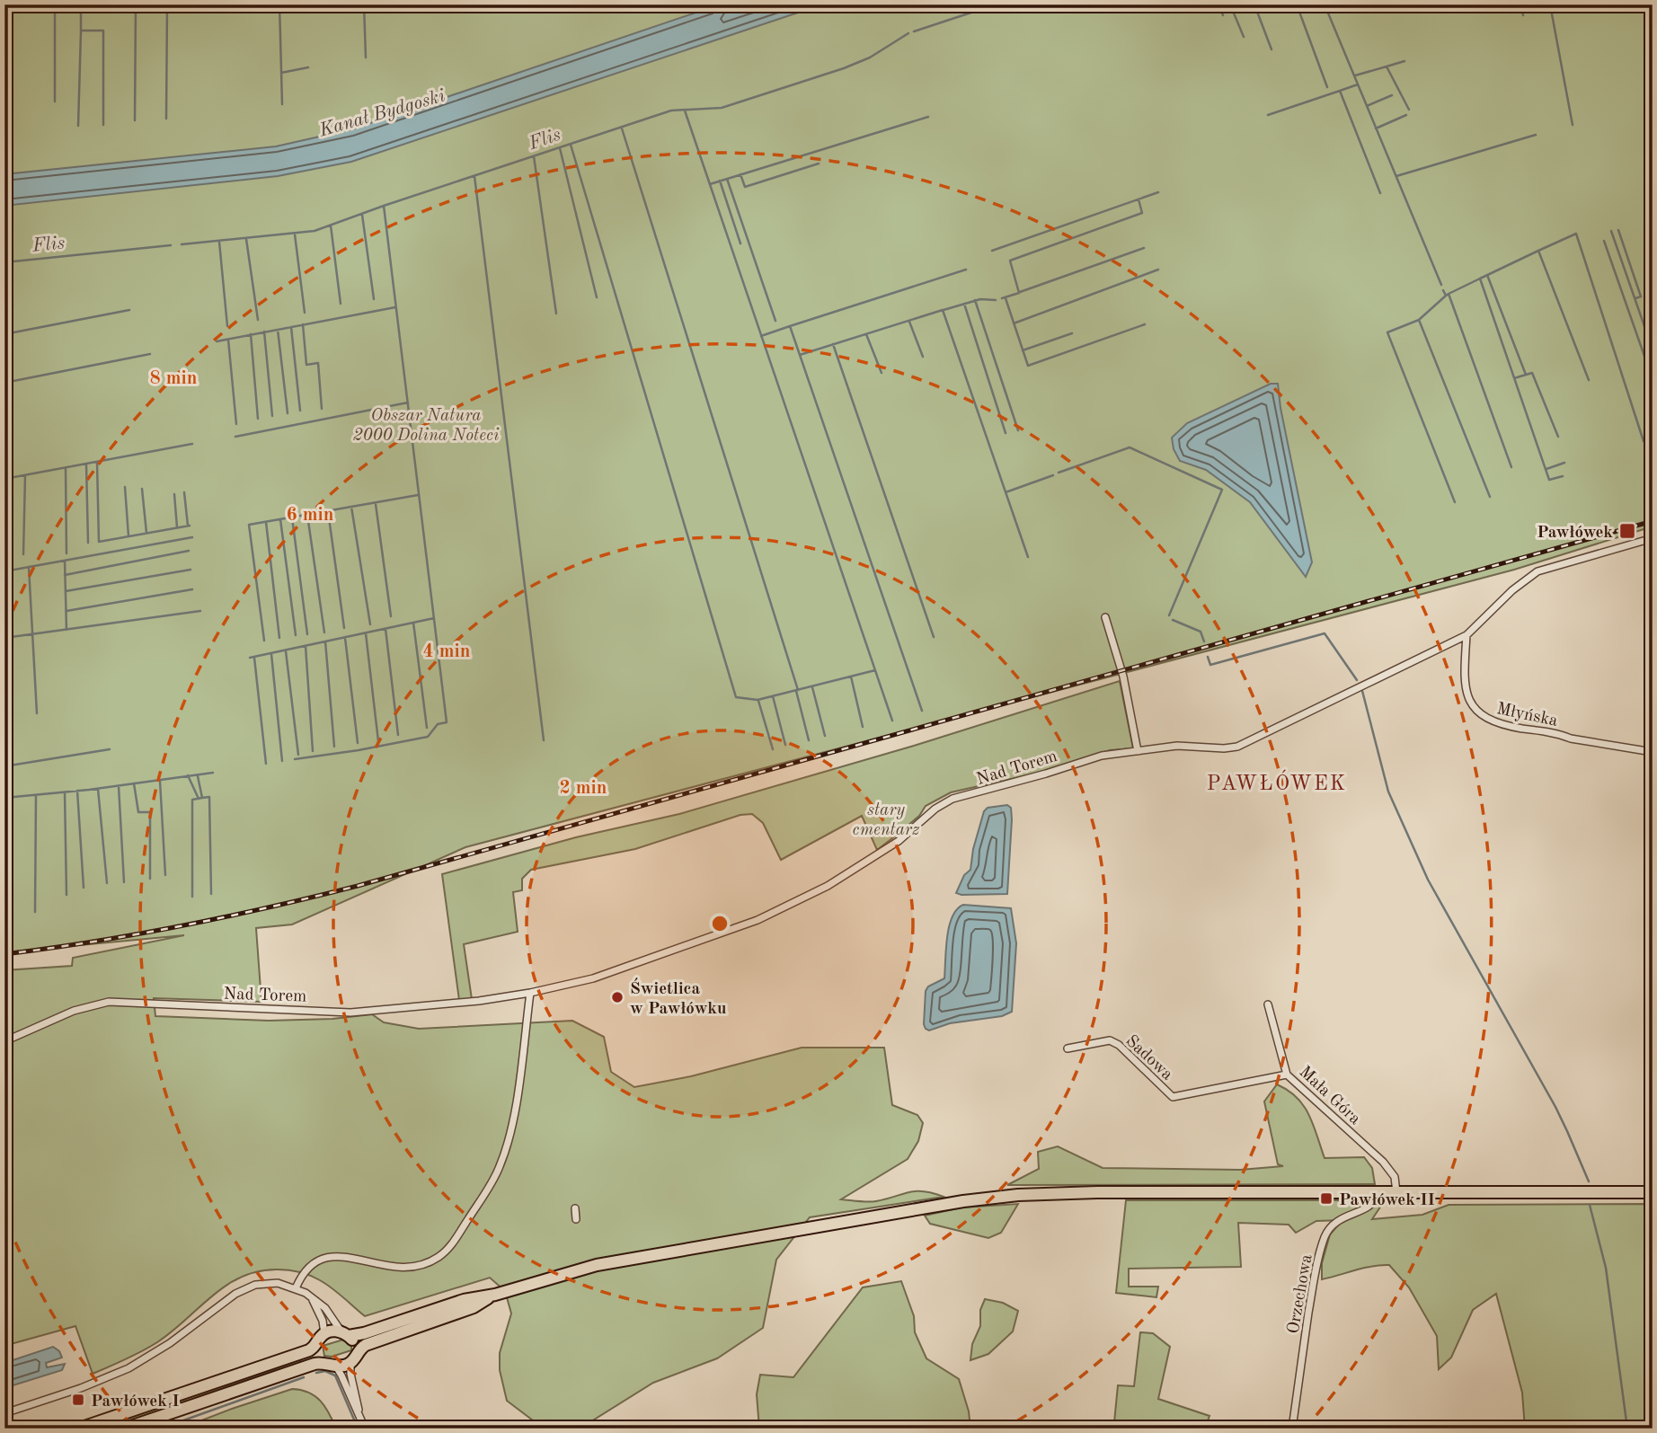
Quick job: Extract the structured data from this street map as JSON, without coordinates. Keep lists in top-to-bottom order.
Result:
{
  "streets": {
    "street": [
      "Młyńska",
      "Nad Torem",
      "Sadowa",
      "Mała Góra",
      "Orzechowa"
    ]
  },
  "crossings": [
    ["Młyńska", "Nad Torem"],
    ["Sadowa", "Mała Góra"]
  ],
  "districts": ["PAWŁÓWEK"],
  "water": ["Kanał Bydgoski", "Flis"],
  "parks": ["Obszar Natura 2000 Dolina Noteci", "stary cmentarz"],
  "places": {
    "transit": ["Pawłówek", "Pawłówek II", "Pawłówek I"],
    "other": ["Świetlica w Pawłówku"]
  },
  "rings": [
    "8 min",
    "6 min",
    "4 min",
    "2 min"
  ]
}
